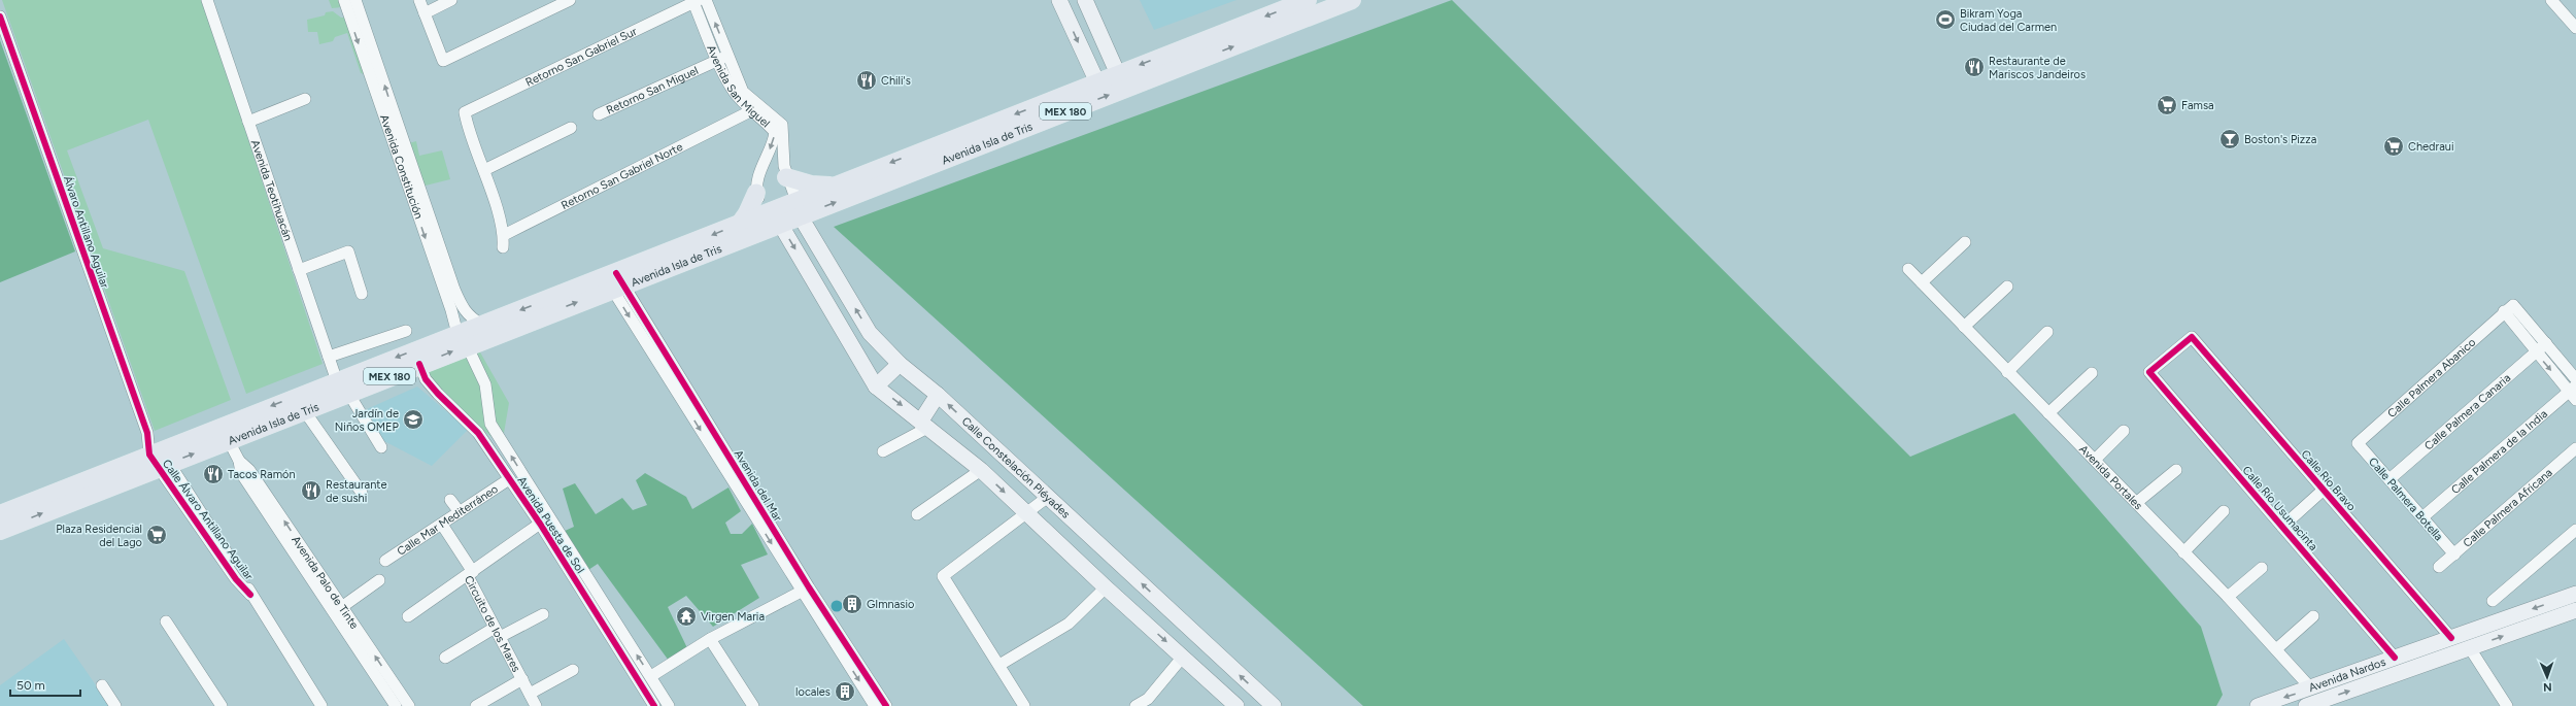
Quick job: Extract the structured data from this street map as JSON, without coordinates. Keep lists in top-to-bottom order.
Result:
{
  "streets": {
    "main road": [
      "MEX 180",
      "Avenida Isla de Tris",
      "Calle Constelación Pléyades",
      "Avenida Nardos"
    ],
    "street": [
      "Retorno San Gabriel Sur",
      "Avenida San Miguel",
      "Retorno San Miguel",
      "Avenida Constitución",
      "Retorno San Gabriel Norte",
      "Avenida Teotihuacán",
      "Álvaro Antillano Aguilar",
      "Calle Palmera Abanico",
      "Calle Palmera Canaria",
      "Calle Palmera de la India",
      "Avenida Portales",
      "Calle Río Bravo",
      "Avenida del Mar",
      "Calle Palmera Botella",
      "Calle Río Usumacinta",
      "Calle Palmera Africana",
      "Calle Álvaro Antillano Aguilar",
      "Calle Mar Mediterráneo",
      "Avenida Puesta de Sol",
      "Avenida Palo de Tinte",
      "Circuito de los Mares"
    ]
  },
  "crossings": [
    ["Retorno San Gabriel Sur", "Avenida San Miguel"],
    ["Avenida San Miguel", "Retorno San Miguel"],
    ["Avenida San Miguel", "Avenida Isla de Tris"],
    ["Avenida San Miguel", "Retorno San Gabriel Norte"],
    ["Avenida San Miguel", "Calle Constelación Pléyades"],
    ["Avenida Isla de Tris", "Avenida Constitución"],
    ["Avenida Isla de Tris", "Avenida Teotihuacán"],
    ["Avenida Isla de Tris", "Álvaro Antillano Aguilar"],
    ["Avenida Isla de Tris", "Calle Constelación Pléyades"],
    ["Avenida Isla de Tris", "Avenida del Mar"],
    ["Avenida Isla de Tris", "Calle Álvaro Antillano Aguilar"],
    ["Avenida Isla de Tris", "Avenida Puesta de Sol"],
    ["Avenida Isla de Tris", "Avenida Palo de Tinte"],
    ["Avenida Constitución", "Avenida Puesta de Sol"],
    ["Álvaro Antillano Aguilar", "Calle Álvaro Antillano Aguilar"],
    ["Calle Palmera Abanico", "Calle Palmera Botella"],
    ["Calle Palmera Canaria", "Calle Palmera Botella"],
    ["Calle Palmera de la India", "Calle Palmera Botella"],
    ["Avenida Portales", "Avenida Nardos"],
    ["Calle Río Bravo", "Calle Río Usumacinta"],
    ["Calle Río Bravo", "Avenida Nardos"],
    ["Calle Palmera Botella", "Calle Palmera Africana"],
    ["Calle Río Usumacinta", "Avenida Nardos"],
    ["Calle Mar Mediterráneo", "Avenida Puesta de Sol"],
    ["Avenida Puesta de Sol", "Circuito de los Mares"]
  ],
  "places": {
    "sports": ["Bikram Yoga Ciudad del Carmen"],
    "restaurant": [
      "Restaurante de Mariscos Jandeiros",
      "Chili's",
      "Tacos Ramón",
      "Restaurante de sushi"
    ],
    "supermarket": ["Famsa", "Chedraui", "Plaza Residencial del Lago"],
    "bar": ["Boston's Pizza"],
    "school or university": ["Jardín de Niños OMEP"],
    "building": ["GImnasio", "locales"],
    "temple": ["Virgen Maria"]
  },
  "scale_bar": "50 m",
  "north": "bottom"
}
